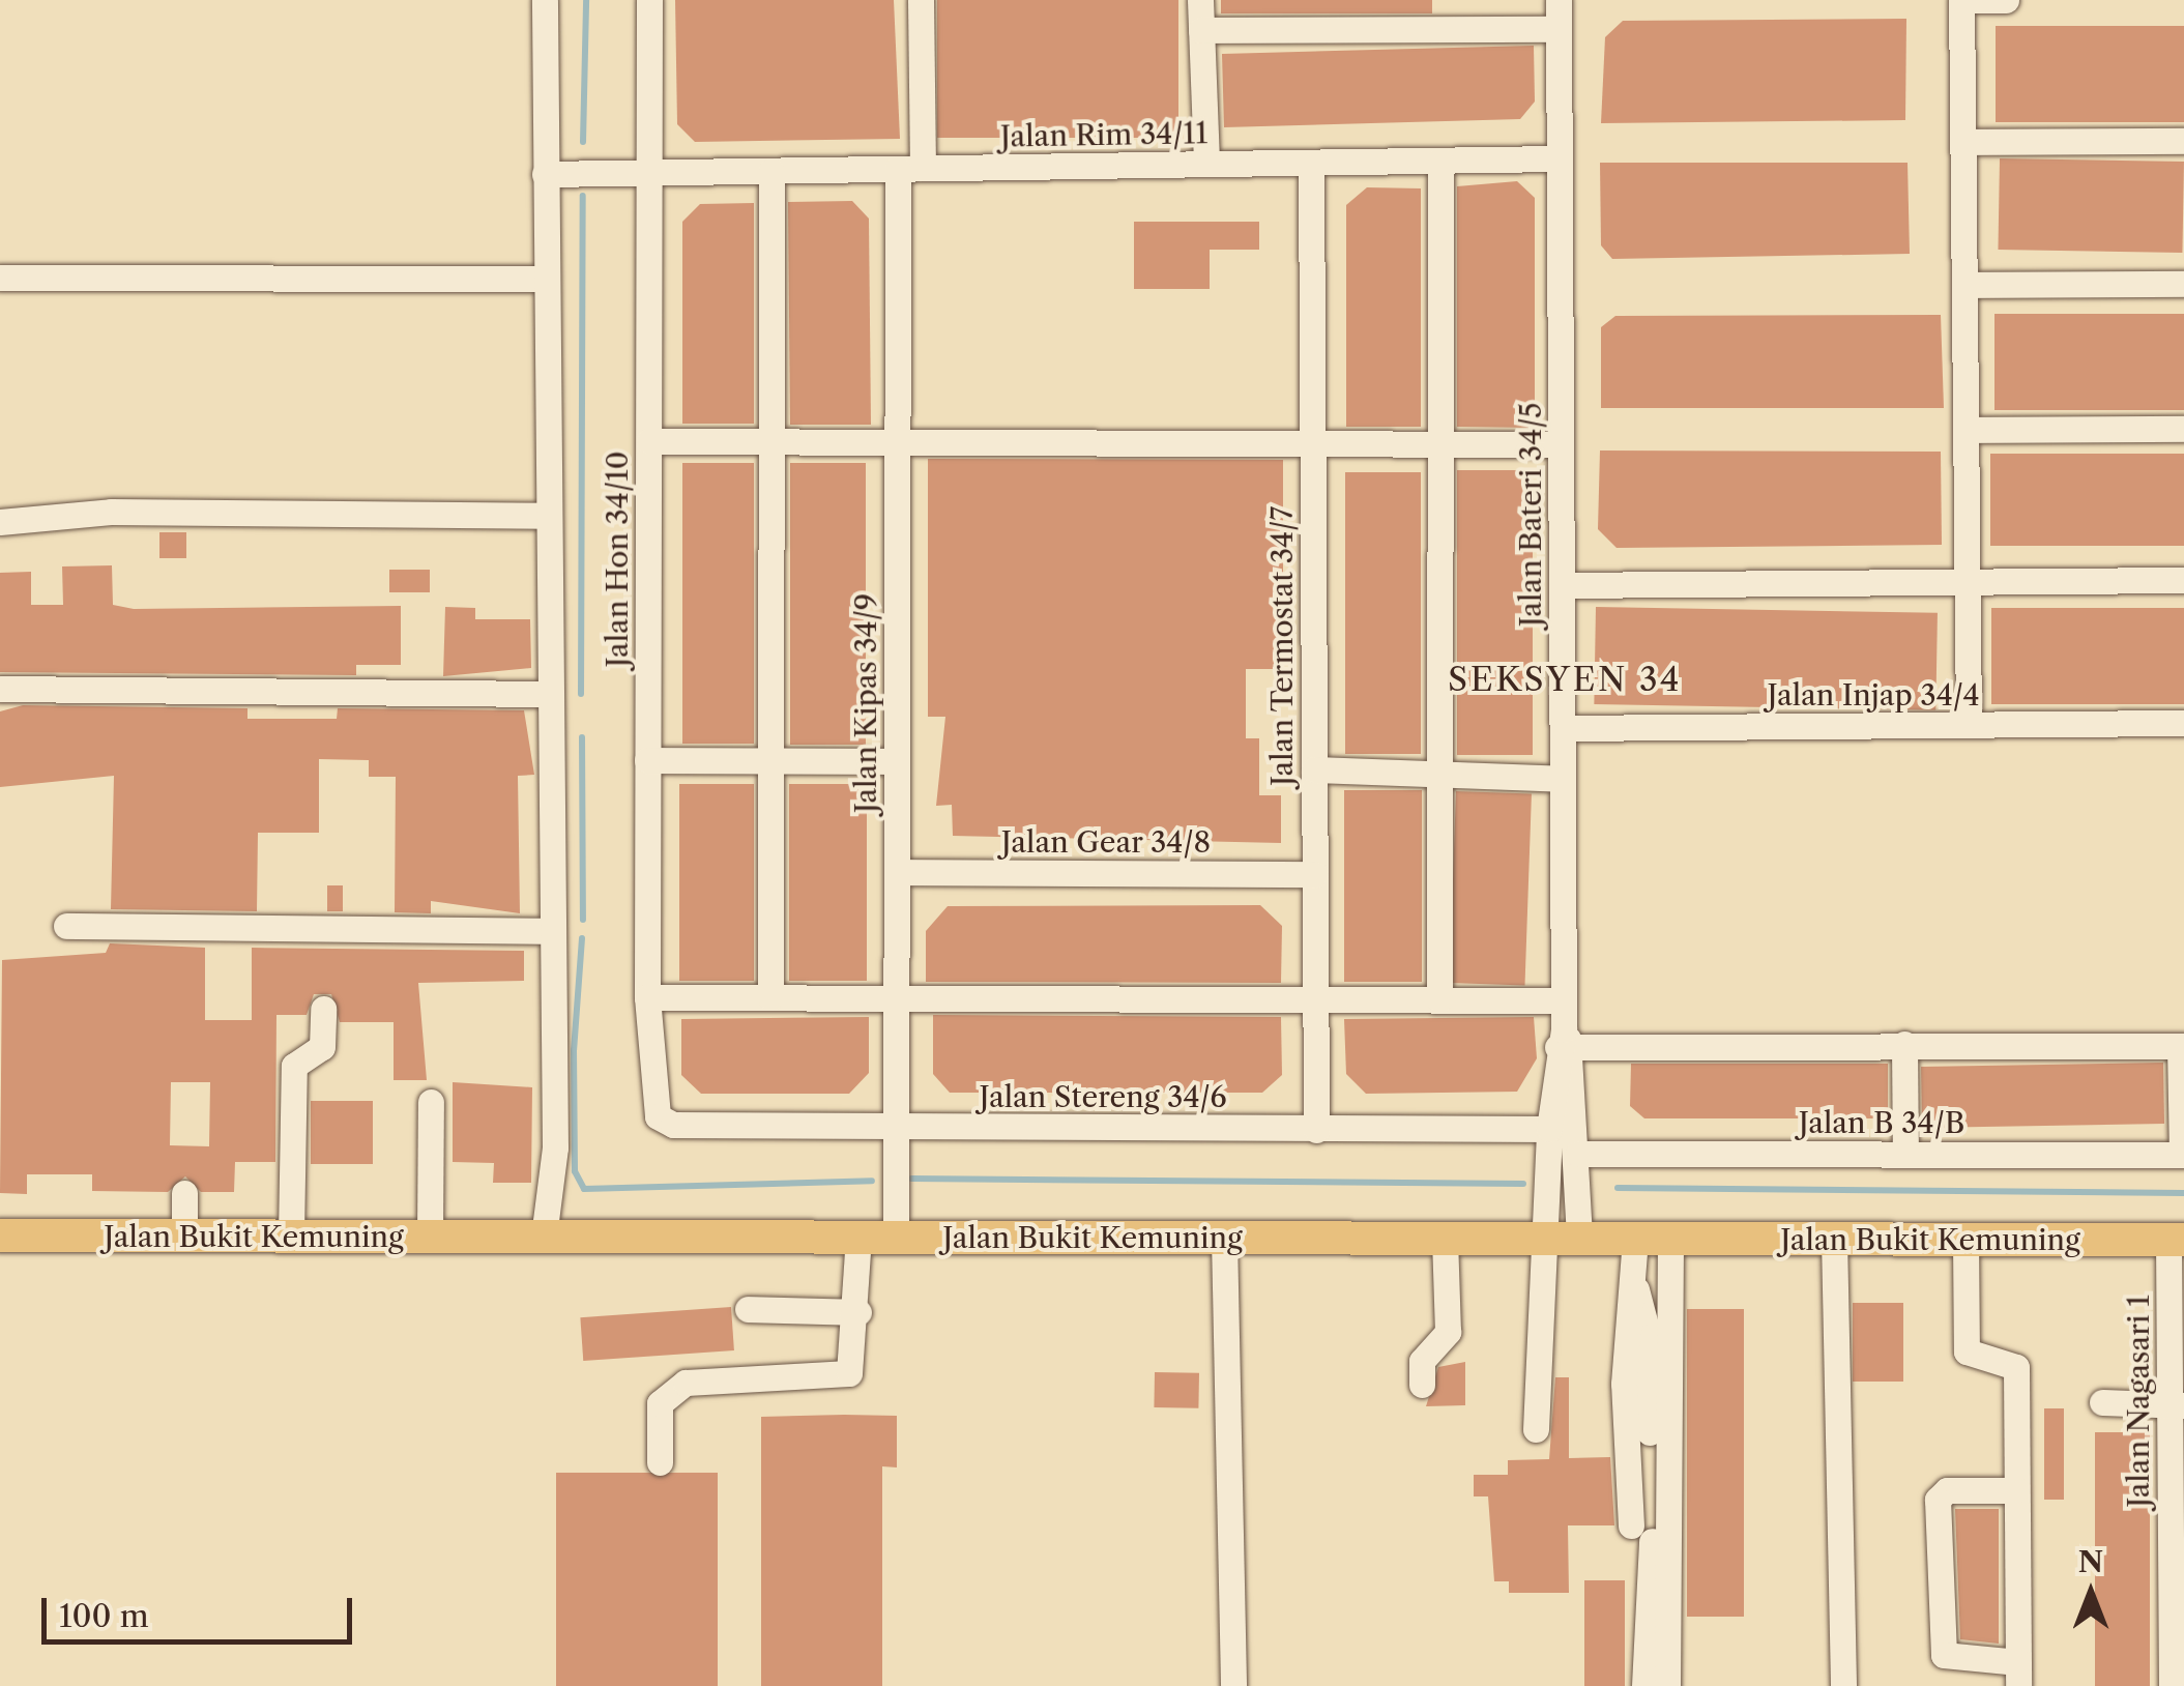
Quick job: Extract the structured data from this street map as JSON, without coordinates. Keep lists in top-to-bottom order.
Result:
{
  "streets": {
    "main road": ["Jalan Bukit Kemuning"],
    "street": [
      "Jalan Rim 34/11",
      "Jalan Bateri 34/5",
      "Jalan Hon 34/10",
      "Jalan Termostat 34/7",
      "Jalan Injap 34/4",
      "Jalan Kipas 34/9",
      "Jalan Gear 34/8",
      "Jalan Stereng 34/6",
      "Jalan B 34/B",
      "Jalan Nagasari 1"
    ]
  },
  "crossings": [
    ["Jalan Rim 34/11", "Jalan Bateri 34/5"],
    ["Jalan Rim 34/11", "Jalan Hon 34/10"],
    ["Jalan Rim 34/11", "Jalan Termostat 34/7"],
    ["Jalan Rim 34/11", "Jalan Kipas 34/9"],
    ["Jalan Bateri 34/5", "Jalan Injap 34/4"],
    ["Jalan Hon 34/10", "Jalan Stereng 34/6"],
    ["Jalan Termostat 34/7", "Jalan Gear 34/8"],
    ["Jalan Termostat 34/7", "Jalan Stereng 34/6"],
    ["Jalan Kipas 34/9", "Jalan Gear 34/8"],
    ["Jalan Kipas 34/9", "Jalan Stereng 34/6"],
    ["Jalan Kipas 34/9", "Jalan Bukit Kemuning"],
    ["Jalan Bukit Kemuning", "Jalan Nagasari 1"]
  ],
  "districts": ["SEKSYEN 34"],
  "scale_bar": "100 m",
  "north": "top"
}
